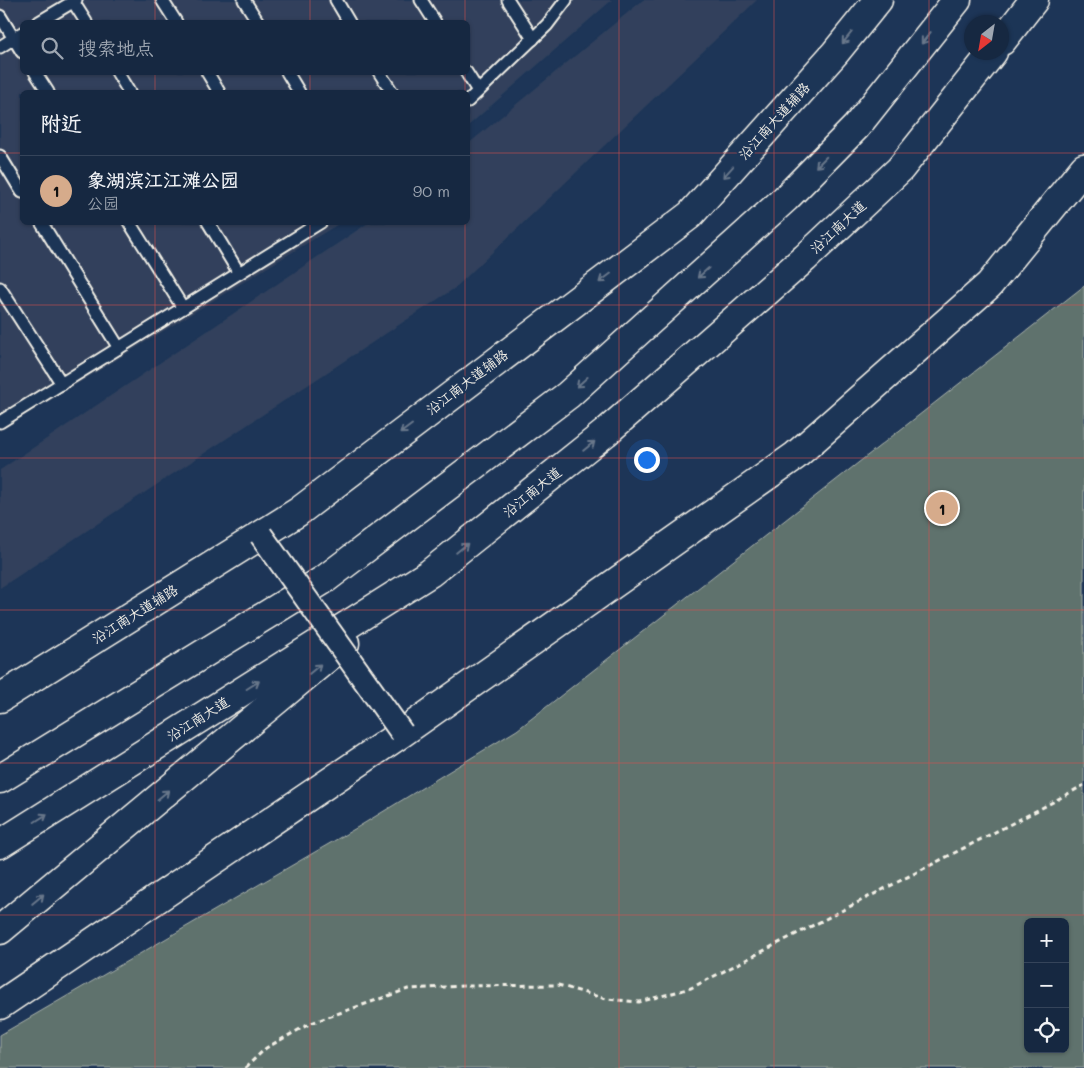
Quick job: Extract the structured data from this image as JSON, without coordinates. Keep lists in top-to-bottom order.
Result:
{
  "streets": {
    "main road": ["沿江南大道辅路", "沿江南大道"]
  },
  "north": "bottom left",
  "page": {
    "search": "搜索地点",
    "heading": "附近",
    "list": [
      {
        "mark": "1",
        "name": "象湖滨江江滩公园",
        "note": "公园",
        "value": "90 m"
      }
    ],
    "pins": "1",
    "map_buttons": ["+", "−"]
  }
}
